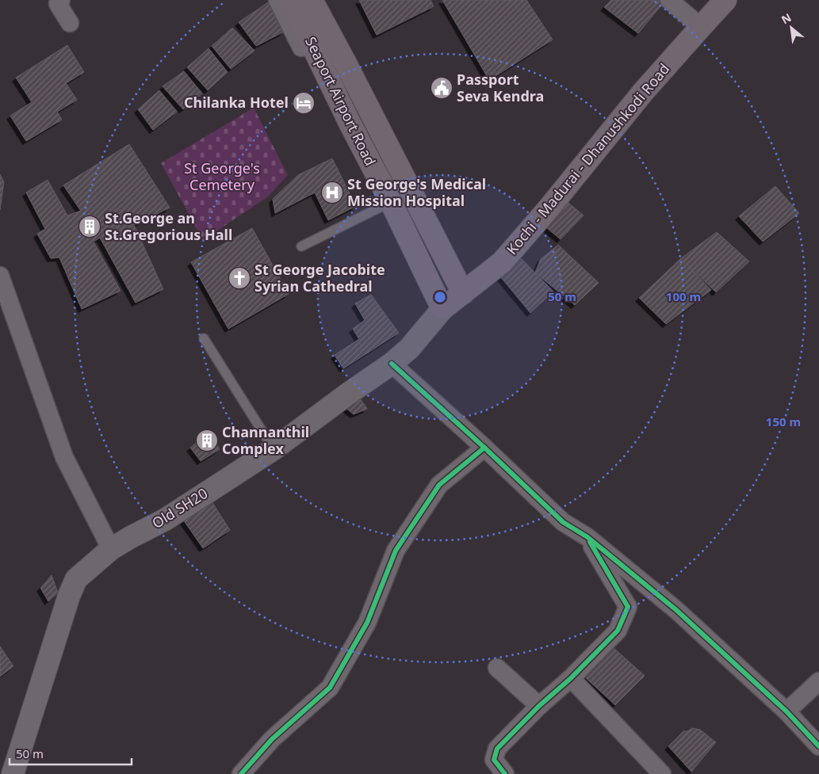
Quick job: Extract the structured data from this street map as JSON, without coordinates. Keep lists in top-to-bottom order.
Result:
{
  "streets": {
    "highway": ["Seaport Airport Road", "Kochi - Madurai - Dhanushkodi Road"],
    "main road": ["Old SH20"]
  },
  "crossings": [
    ["Seaport Airport Road", "Kochi - Madurai - Dhanushkodi Road"],
    ["Seaport Airport Road", "Old SH20"],
    ["Kochi - Madurai - Dhanushkodi Road", "Old SH20"]
  ],
  "parks": ["St George's Cemetery"],
  "places": {
    "public building": ["Passport Seva Kendra"],
    "hotel": ["Chilanka Hotel"],
    "hospital": ["St George's Medical Mission Hospital"],
    "building": ["St.George an St.Gregorious Hall", "Channanthil Complex"],
    "church": ["St George Jacobite Syrian Cathedral"]
  },
  "scale_bar": "50 m",
  "north": "top left",
  "rings": ["50 m", "100 m", "150 m"]
}
